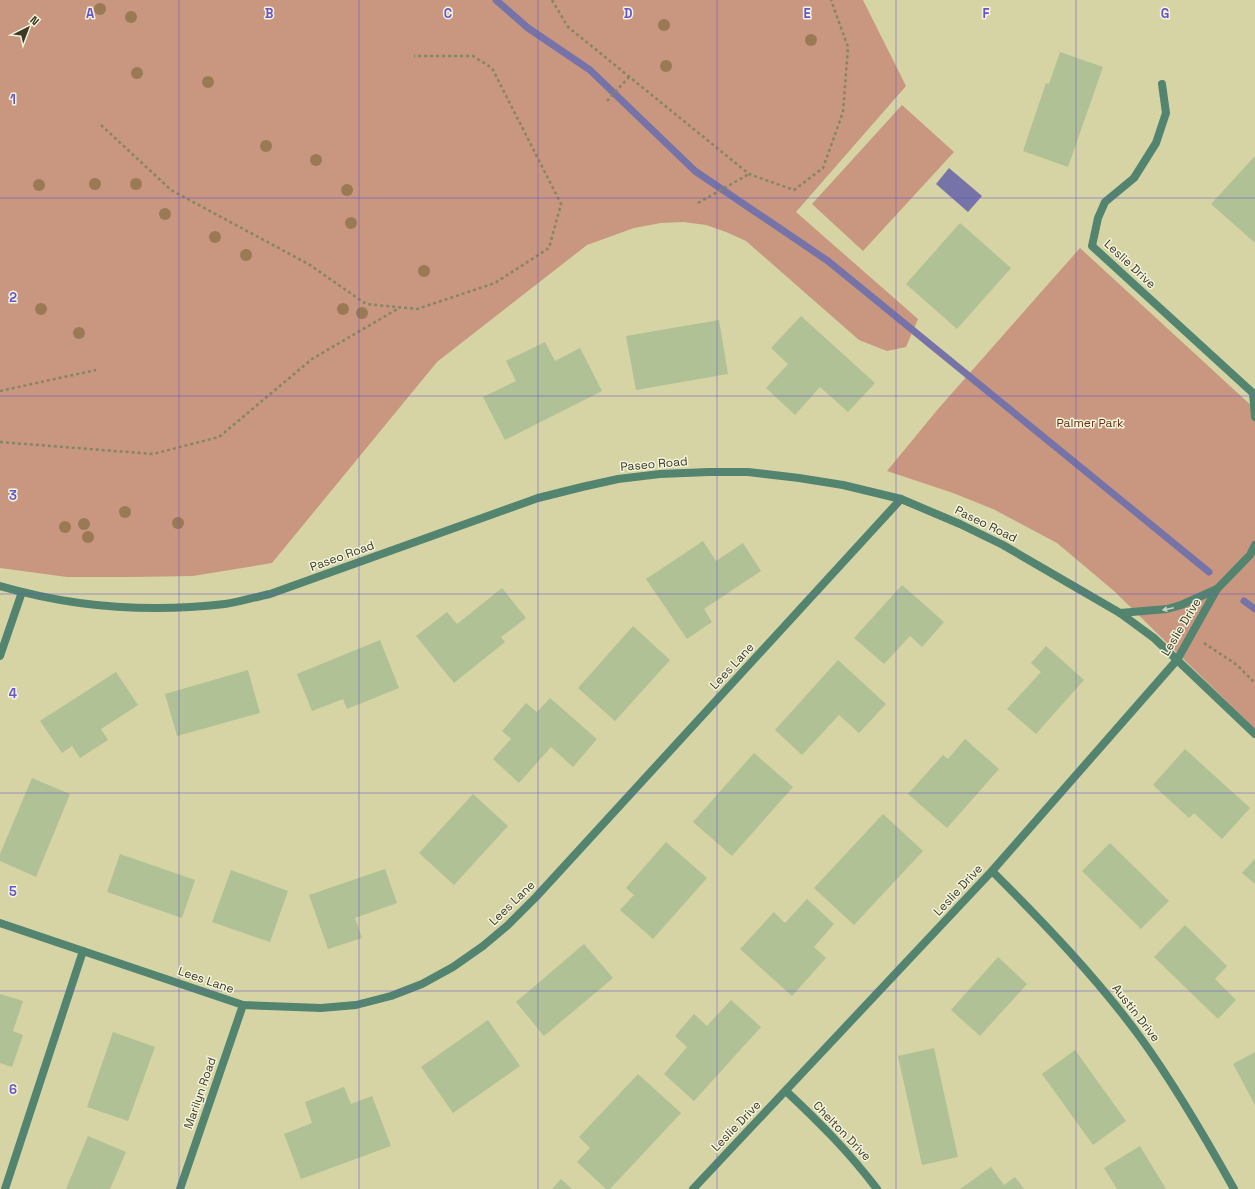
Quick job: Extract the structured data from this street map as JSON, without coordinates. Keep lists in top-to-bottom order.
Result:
{
  "streets": {
    "street": [
      "Leslie Drive",
      "Paseo Road",
      "Lees Lane",
      "Austin Drive",
      "Marilyn Road",
      "Chelton Drive"
    ]
  },
  "crossings": [
    ["Leslie Drive", "Paseo Road"],
    ["Leslie Drive", "Austin Drive"],
    ["Leslie Drive", "Chelton Drive"],
    ["Paseo Road", "Lees Lane"],
    ["Lees Lane", "Marilyn Road"]
  ],
  "parks": ["Palmer Park"],
  "north": "top right",
  "grid": {
    "columns": [
      "A",
      "B",
      "C",
      "D",
      "E",
      "F",
      "G"
    ],
    "rows": [
      "1",
      "2",
      "3",
      "4",
      "5",
      "6"
    ]
  }
}
